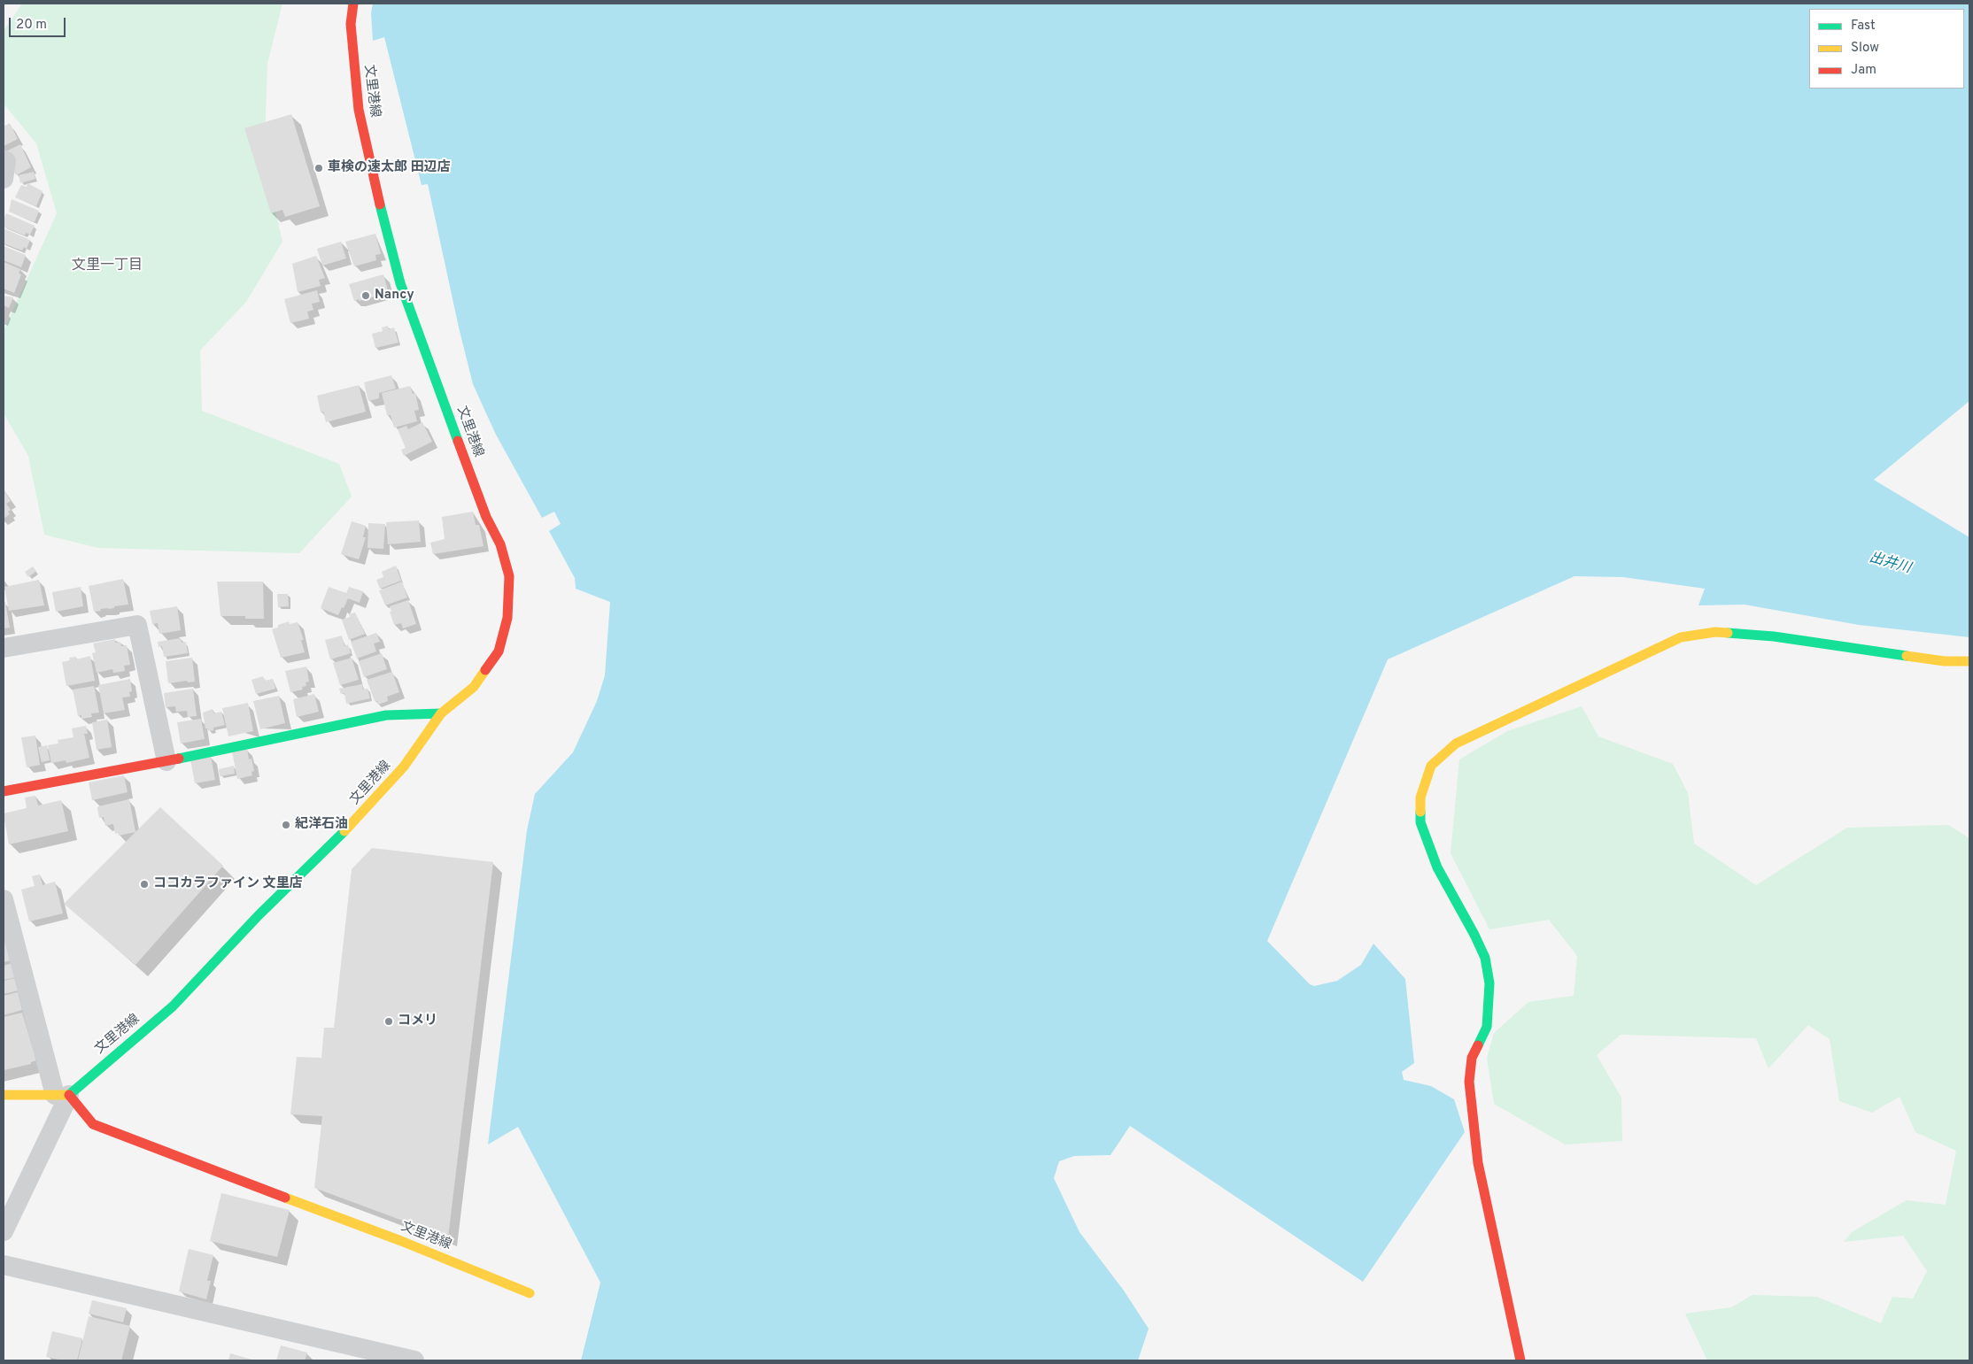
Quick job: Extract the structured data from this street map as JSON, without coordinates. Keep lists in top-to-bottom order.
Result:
{
  "streets": {
    "main road": ["文里港線"]
  },
  "districts": ["文里一丁目"],
  "water": ["出井川"],
  "places": [
    "車検の速太郎 田辺店",
    "Nancy",
    "紀洋石油",
    "ココカラファイン 文里店",
    "コメリ"
  ],
  "legend": ["Fast", "Slow", "Jam"],
  "scale_bar": "20 m"
}
